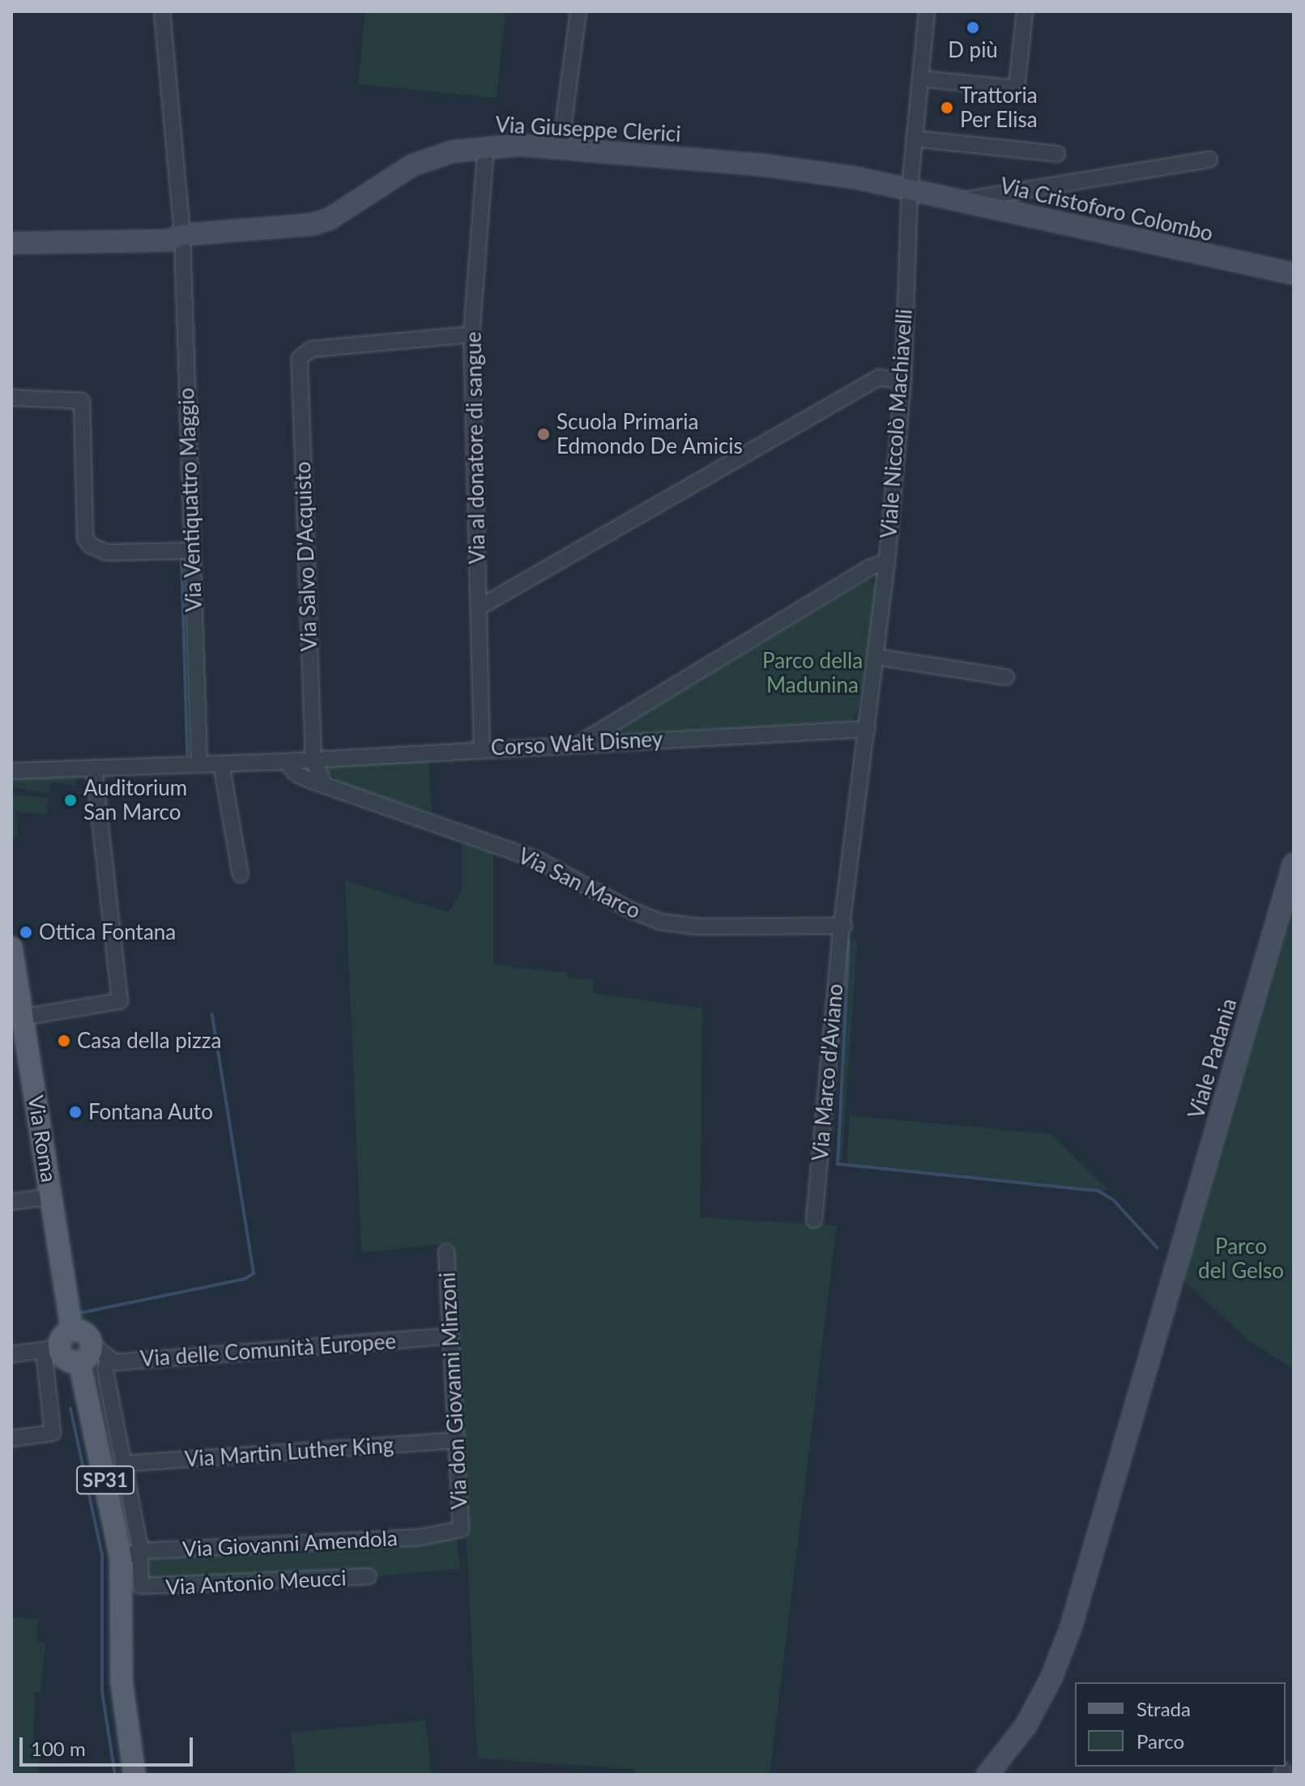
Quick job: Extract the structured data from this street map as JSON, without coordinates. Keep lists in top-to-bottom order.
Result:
{
  "streets": {
    "main road": ["Via Roma", "SP31"],
    "street": [
      "Via Giuseppe Clerici",
      "Via Cristoforo Colombo",
      "Viale Niccolò Machiavelli",
      "Via al donatore di sangue",
      "Via Ventiquattro Maggio",
      "Via Salvo D'Acquisto",
      "Corso Walt Disney",
      "Via San Marco",
      "Viale Padania",
      "Via Marco d'Aviano",
      "Via delle Comunità Europee",
      "Via don Giovanni Minzoni",
      "Via Martin Luther King",
      "Via Giovanni Amendola",
      "Via Antonio Meucci"
    ]
  },
  "crossings": [
    ["Via Giuseppe Clerici", "Via Cristoforo Colombo"],
    ["Via Giuseppe Clerici", "Viale Niccolò Machiavelli"],
    ["Via Giuseppe Clerici", "Via al donatore di sangue"],
    ["Via Giuseppe Clerici", "Via Ventiquattro Maggio"],
    ["Via Cristoforo Colombo", "Viale Niccolò Machiavelli"],
    ["Viale Niccolò Machiavelli", "Corso Walt Disney"],
    ["Viale Niccolò Machiavelli", "Via San Marco"],
    ["Viale Niccolò Machiavelli", "Via Marco d'Aviano"],
    ["Via al donatore di sangue", "Via Salvo D'Acquisto"],
    ["Via al donatore di sangue", "Corso Walt Disney"],
    ["Via Salvo D'Acquisto", "Corso Walt Disney"],
    ["Corso Walt Disney", "Via San Marco"],
    ["Via San Marco", "Via Marco d'Aviano"],
    ["Via delle Comunità Europee", "Via don Giovanni Minzoni"],
    ["Via don Giovanni Minzoni", "Via Martin Luther King"],
    ["Via don Giovanni Minzoni", "Via Giovanni Amendola"],
    ["SP31", "Via Giovanni Amendola"],
    ["SP31", "Via Antonio Meucci"],
    ["Via Giovanni Amendola", "Via Antonio Meucci"]
  ],
  "parks": ["Parco della Madunina", "Parco del Gelso"],
  "places": [
    "D più",
    "Trattoria Per Elisa",
    "Scuola Primaria Edmondo De Amicis",
    "Auditorium San Marco",
    "Ottica Fontana",
    "Casa della pizza",
    "Fontana Auto"
  ],
  "legend": ["Strada", "Parco"],
  "scale_bar": "100 m"
}
